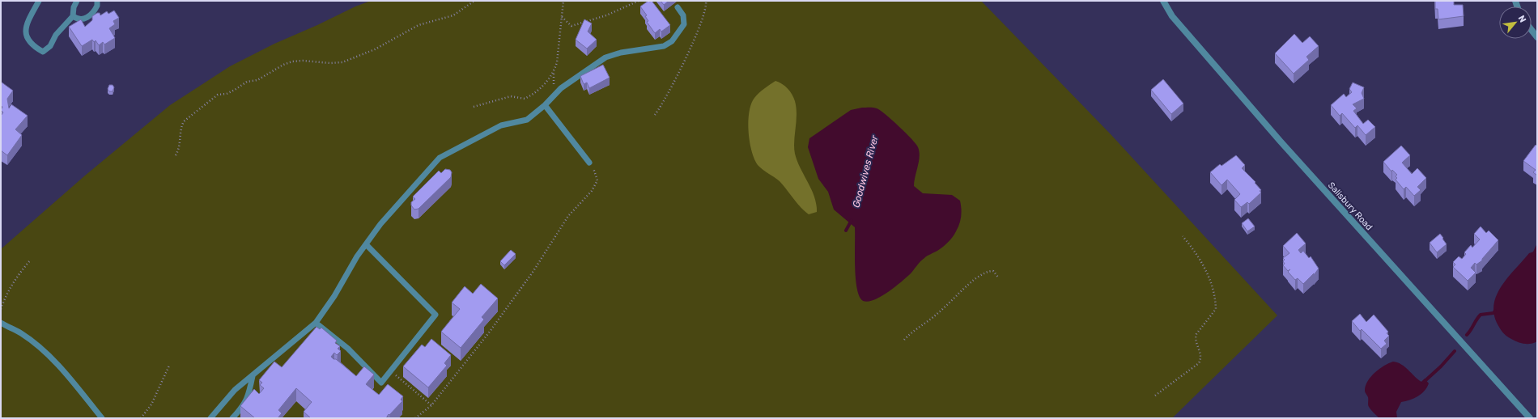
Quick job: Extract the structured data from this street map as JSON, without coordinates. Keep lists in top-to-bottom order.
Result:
{
  "streets": {
    "street": ["Salisbury Road"]
  },
  "water": ["Goodwives River"],
  "north": "top right"
}
